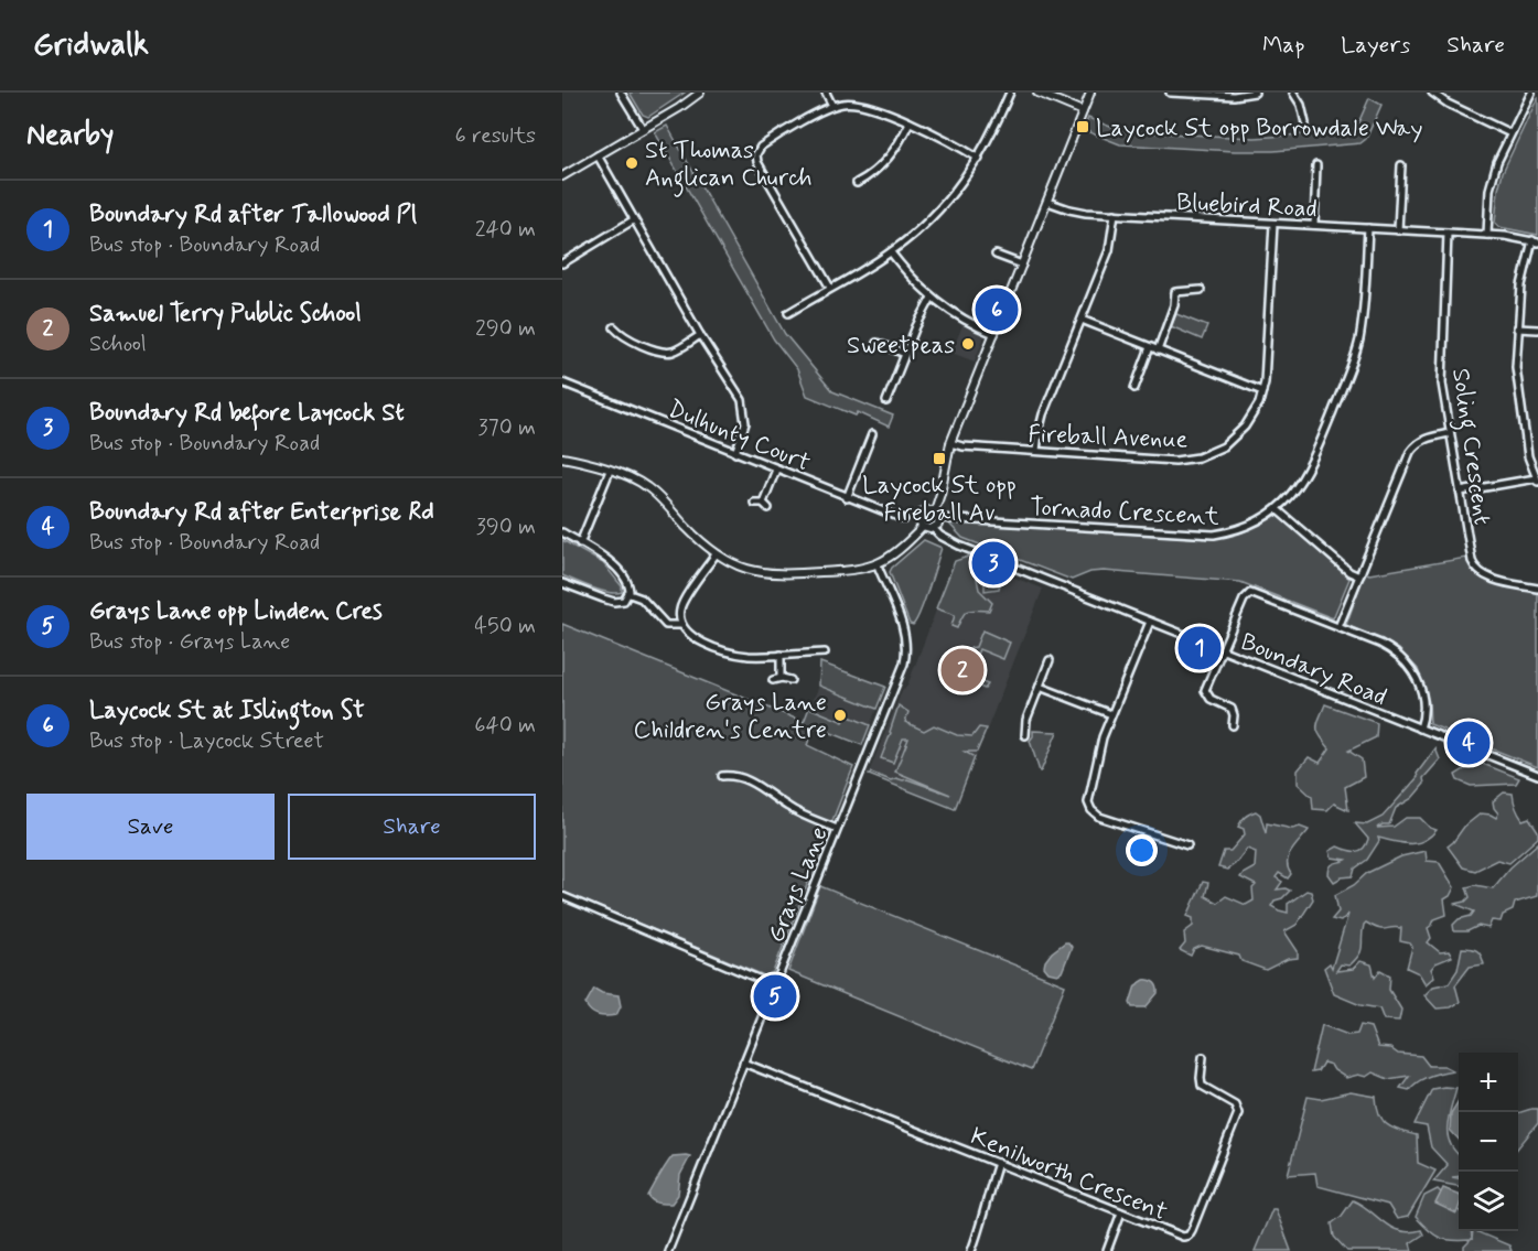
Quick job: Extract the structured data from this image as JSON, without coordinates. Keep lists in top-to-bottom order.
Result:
{
  "streets": {
    "street": [
      "Bluebird Road",
      "Dulhunty Court",
      "Fireball Avenue",
      "Soling Crescent",
      "Tornado Crescent",
      "Boundary Road",
      "Grays Lane",
      "Kenilworth Crescent"
    ]
  },
  "crossings": [
    ["Bluebird Road", "Fireball Avenue"],
    ["Bluebird Road", "Soling Crescent"],
    ["Bluebird Road", "Tornado Crescent"],
    ["Tornado Crescent", "Boundary Road"],
    ["Grays Lane", "Kenilworth Crescent"]
  ],
  "places": {
    "transit": ["Laycock St opp Borrowdale Way", "Laycock St opp Fireball Av"],
    "other": ["St Thomas Anglican Church", "Sweetpeas", "Grays Lane Children's Centre"]
  },
  "page": {
    "header": "Gridwalk",
    "nav": ["Map", "Layers", "Share"],
    "heading": ["Nearby", "6 results"],
    "list": [
      {
        "mark": "1",
        "name": "Boundary Rd after Tallowood Pl",
        "note": "Bus stop · Boundary Road",
        "value": "240 m"
      },
      {
        "mark": "2",
        "name": "Samuel Terry Public School",
        "note": "School",
        "value": "290 m"
      },
      {
        "mark": "3",
        "name": "Boundary Rd before Laycock St",
        "note": "Bus stop · Boundary Road",
        "value": "370 m"
      },
      {
        "mark": "4",
        "name": "Boundary Rd after Enterprise Rd",
        "note": "Bus stop · Boundary Road",
        "value": "390 m"
      },
      {
        "mark": "5",
        "name": "Grays Lane opp Linden Cres",
        "note": "Bus stop · Grays Lane",
        "value": "450 m"
      },
      {
        "mark": "6",
        "name": "Laycock St at Islington St",
        "note": "Bus stop · Laycock Street",
        "value": "640 m"
      }
    ],
    "pins": [
      "6",
      "3",
      "1",
      "2",
      "4",
      "5"
    ],
    "buttons": ["Save", "Share"],
    "map_buttons": ["+", "−"]
  }
}
